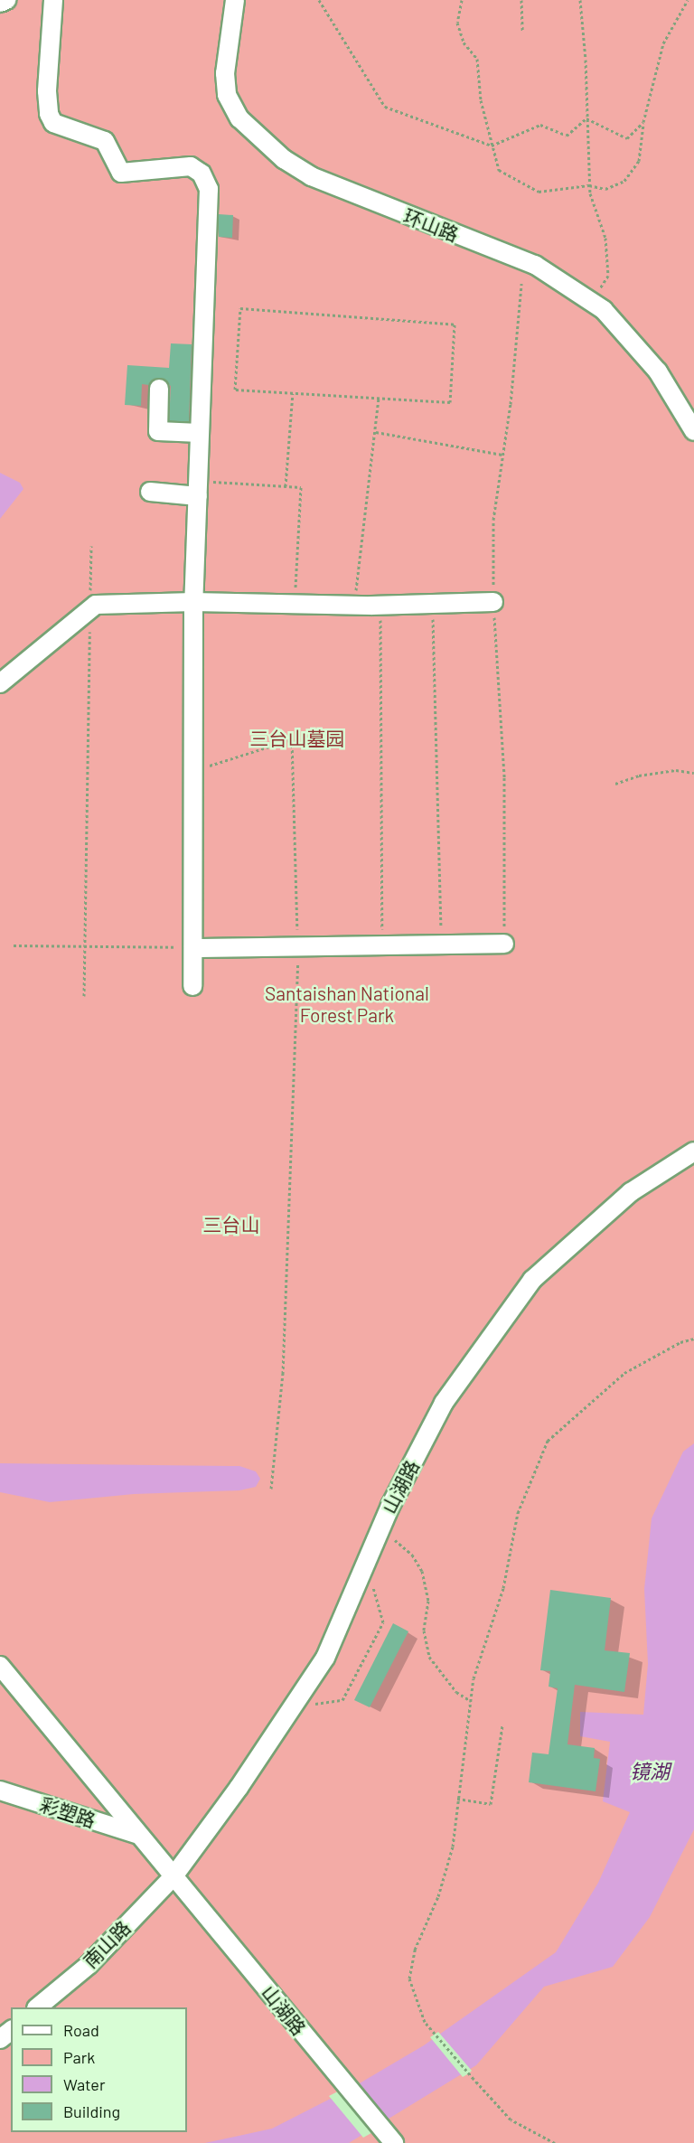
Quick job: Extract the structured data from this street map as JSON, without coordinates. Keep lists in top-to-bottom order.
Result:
{
  "streets": {
    "street": [
      "环山路",
      "山湖路",
      "彩塑路",
      "南山路"
    ]
  },
  "crossings": [
    ["山湖路", "彩塑路"],
    ["山湖路", "南山路"]
  ],
  "water": ["镜湖"],
  "parks": ["三台山墓园", "Santaishan National Forest Park", "三台山"],
  "legend": [
    "Road",
    "Park",
    "Water",
    "Building"
  ]
}
